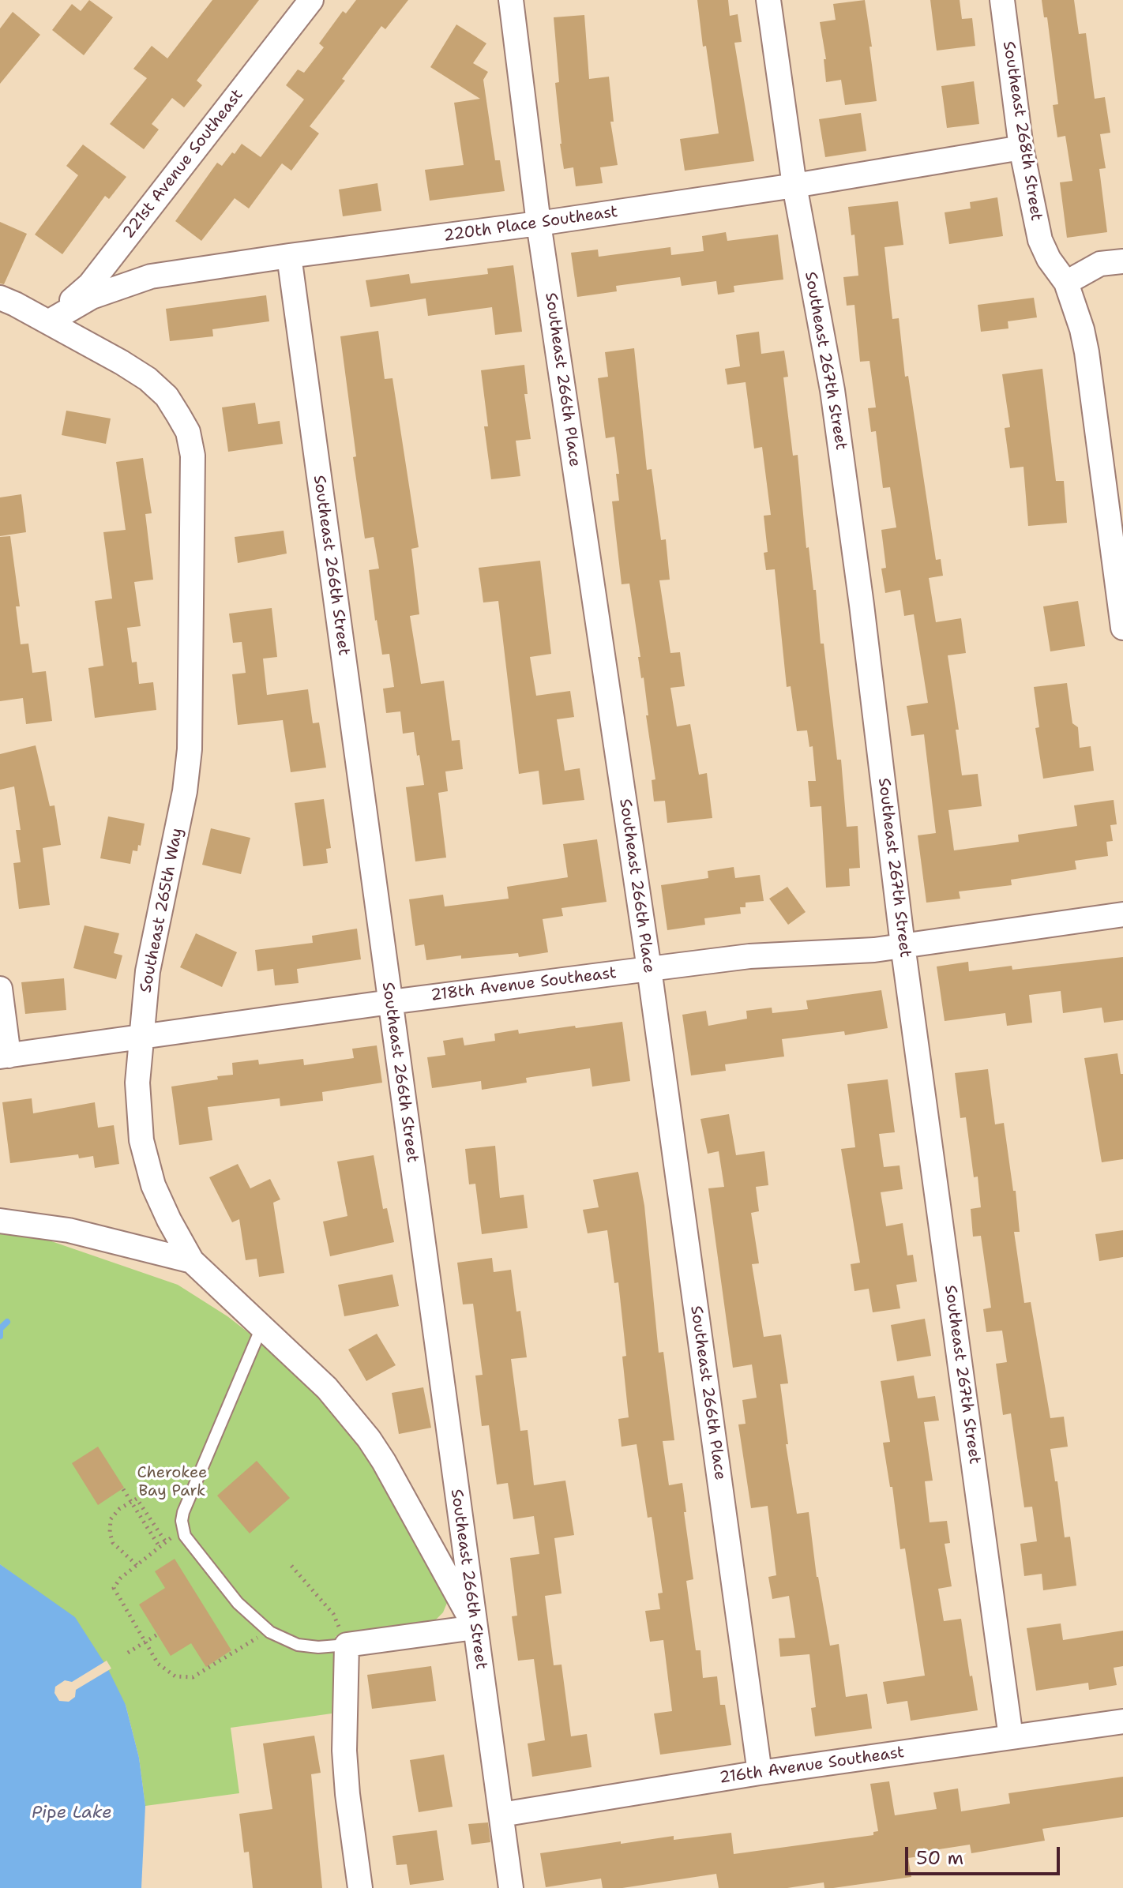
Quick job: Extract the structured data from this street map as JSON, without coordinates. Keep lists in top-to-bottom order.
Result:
{
  "streets": {
    "street": [
      "Southeast 268th Street",
      "221st Avenue Southeast",
      "220th Place Southeast",
      "Southeast 267th Street",
      "Southeast 266th Place",
      "Southeast 266th Street",
      "Southeast 265th Way",
      "218th Avenue Southeast",
      "216th Avenue Southeast"
    ]
  },
  "crossings": [
    ["Southeast 268th Street", "220th Place Southeast"],
    ["221st Avenue Southeast", "220th Place Southeast"],
    ["221st Avenue Southeast", "Southeast 265th Way"],
    ["220th Place Southeast", "Southeast 267th Street"],
    ["220th Place Southeast", "Southeast 266th Place"],
    ["220th Place Southeast", "Southeast 266th Street"],
    ["220th Place Southeast", "Southeast 265th Way"],
    ["Southeast 267th Street", "218th Avenue Southeast"],
    ["Southeast 267th Street", "216th Avenue Southeast"],
    ["Southeast 266th Place", "218th Avenue Southeast"],
    ["Southeast 266th Place", "216th Avenue Southeast"],
    ["Southeast 266th Street", "Southeast 265th Way"],
    ["Southeast 266th Street", "218th Avenue Southeast"],
    ["Southeast 266th Street", "216th Avenue Southeast"],
    ["Southeast 265th Way", "218th Avenue Southeast"]
  ],
  "water": ["Pipe Lake"],
  "parks": ["Cherokee Bay Park"],
  "scale_bar": "50 m"
}
